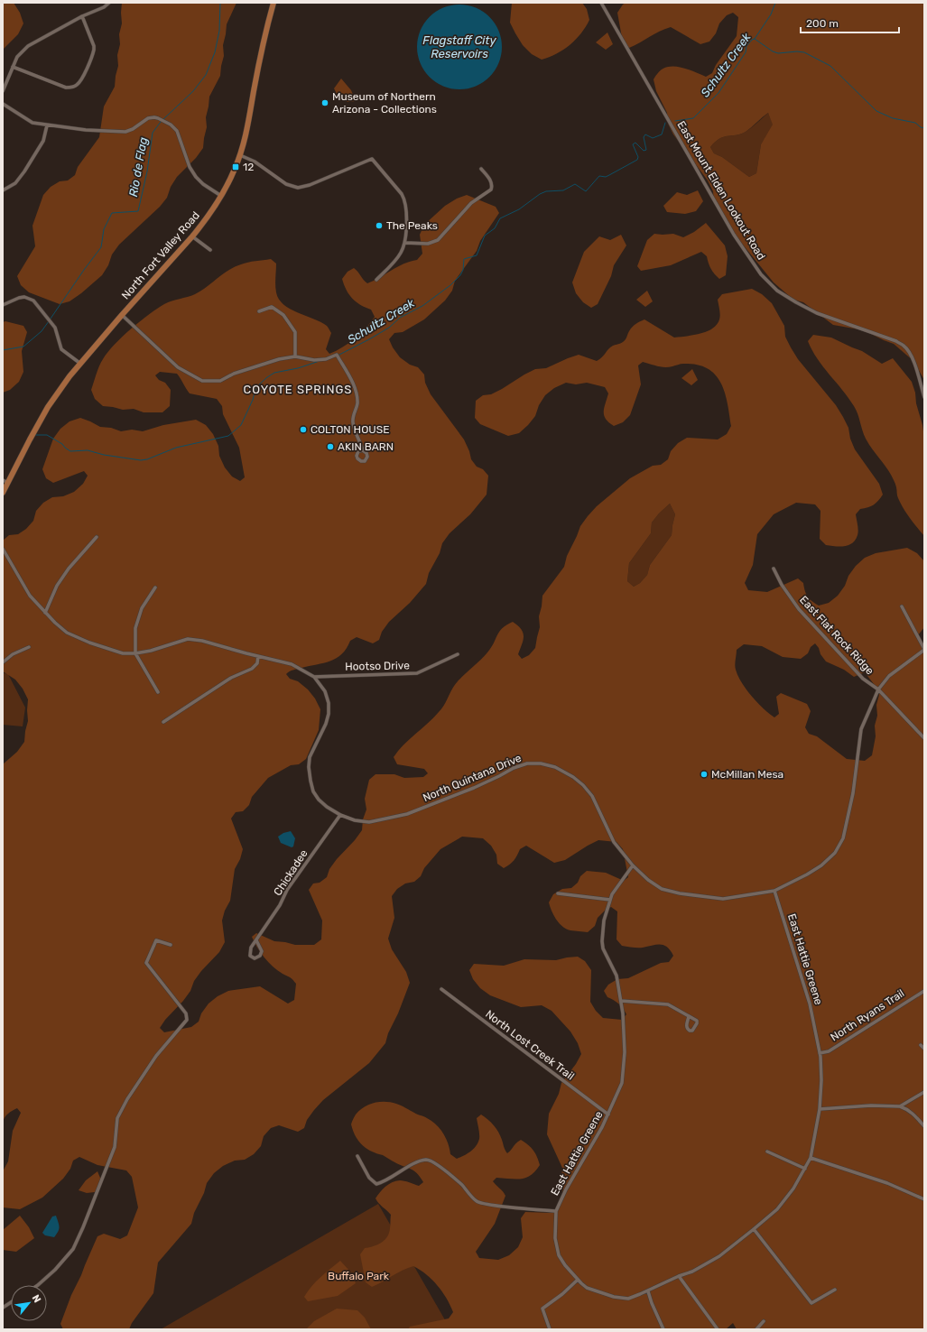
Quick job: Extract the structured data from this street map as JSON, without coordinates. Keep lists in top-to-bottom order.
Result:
{
  "streets": {
    "main road": ["North Fort Valley Road"],
    "street": [
      "East Mount Elden Lookout Road",
      "East Flat Rock Ridge",
      "Hootso Drive",
      "North Quintana Drive",
      "Chickadee",
      "East Hattie Greene",
      "North Ryans Trail",
      "North Lost Creek Trail"
    ]
  },
  "crossings": [
    ["East Flat Rock Ridge", "North Quintana Drive"],
    ["Hootso Drive", "North Quintana Drive"],
    ["North Quintana Drive", "Chickadee"],
    ["North Quintana Drive", "East Hattie Greene"],
    ["East Hattie Greene", "North Ryans Trail"],
    ["East Hattie Greene", "North Lost Creek Trail"]
  ],
  "districts": ["COYOTE SPRINGS"],
  "water": ["Flagstaff City Reservoirs", "Schultz Creek", "Rio de Flag"],
  "parks": ["Buffalo Park"],
  "places": {
    "other": [
      "Museum of Northern Arizona - Collections",
      "The Peaks",
      "COLTON HOUSE",
      "AKIN BARN",
      "McMillan Mesa"
    ],
    "transit": ["12"]
  },
  "scale_bar": "200 m",
  "north": "top right"
}
